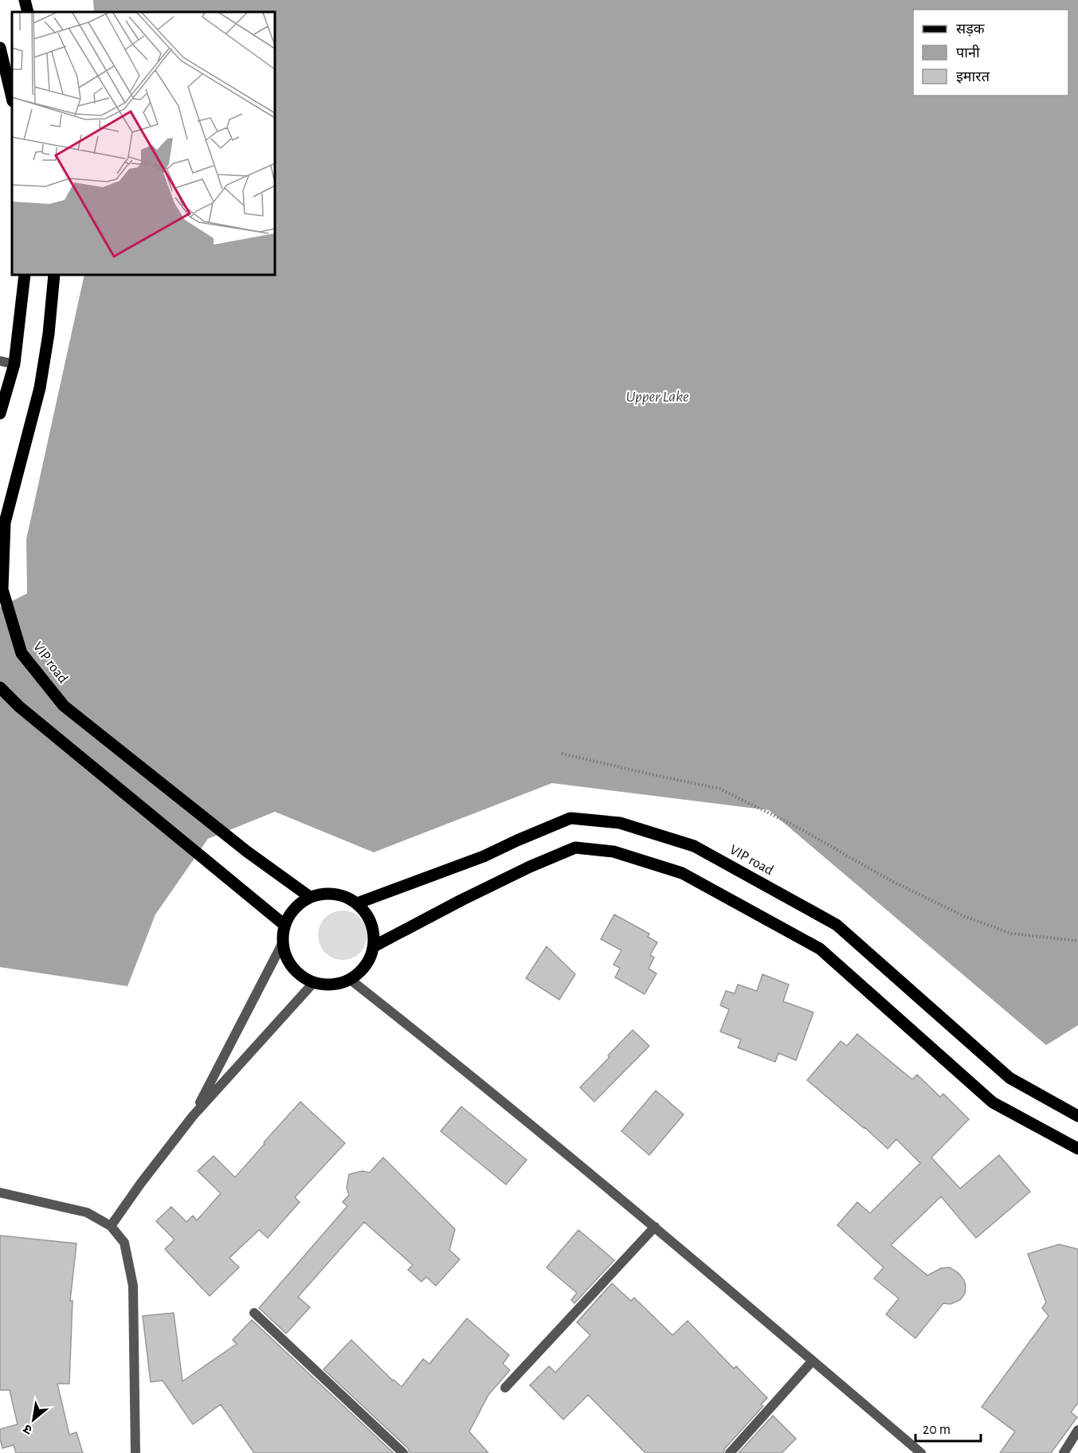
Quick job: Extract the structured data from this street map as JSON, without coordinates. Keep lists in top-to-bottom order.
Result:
{
  "streets": {
    "main road": ["VIP road"]
  },
  "water": ["Upper Lake"],
  "legend": ["सड़क", "पानी", "इमारत"],
  "scale_bar": "20 m",
  "north": "bottom left"
}
